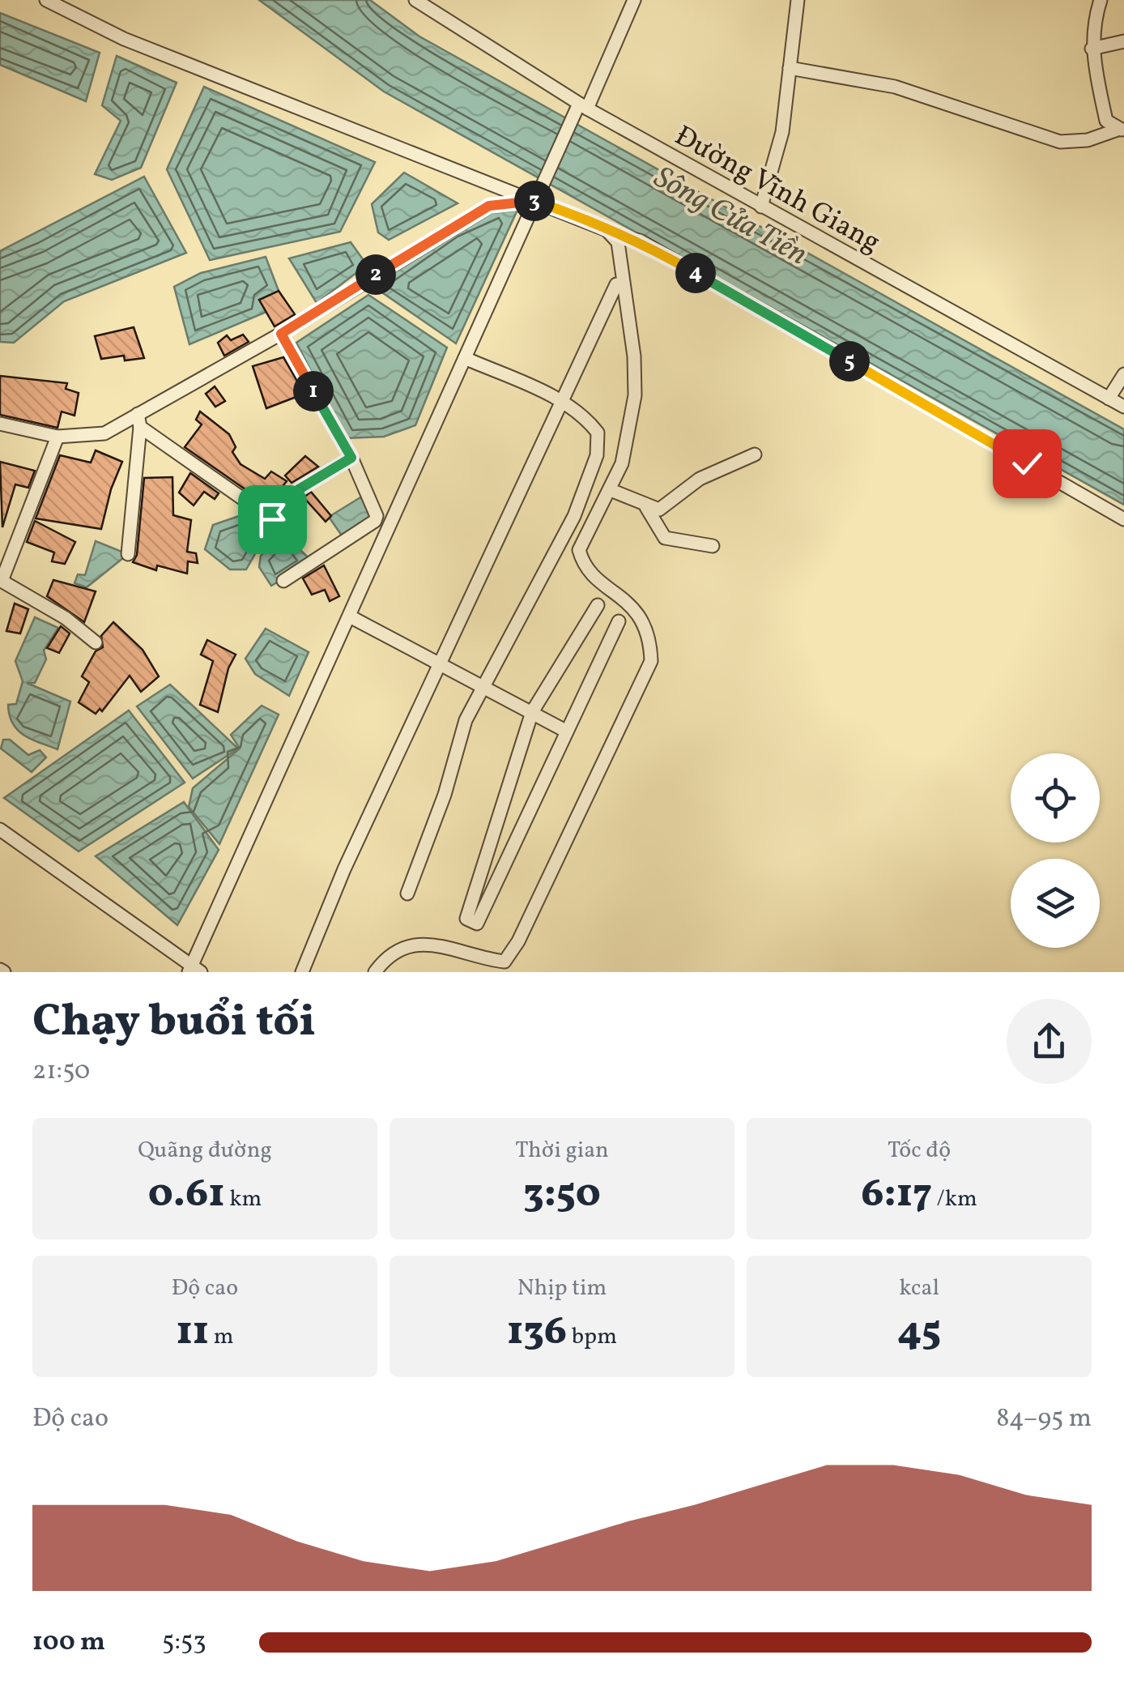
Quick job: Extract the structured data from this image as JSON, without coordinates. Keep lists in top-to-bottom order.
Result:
{
  "streets": {
    "street": ["Đường Vĩnh Giang"]
  },
  "water": ["Sông Cửa Tiền"],
  "page": {
    "pins": [
      "3",
      "4",
      "2",
      "5",
      "1"
    ],
    "heading": ["Chạy buổi tối", "21:50"],
    "stats": [
      ["Quãng đường", "0.61 km"],
      ["Thời gian", "3:50"],
      ["Tốc độ", "6:17 /km"],
      ["Độ cao", "11 m"],
      ["Nhịp tim", "136 bpm"],
      ["kcal", "45"]
    ],
    "chart": ["Độ cao", "84–95 m"],
    "list": [
      {
        "name": "100 m",
        "note": "5:53"
      }
    ]
  }
}
